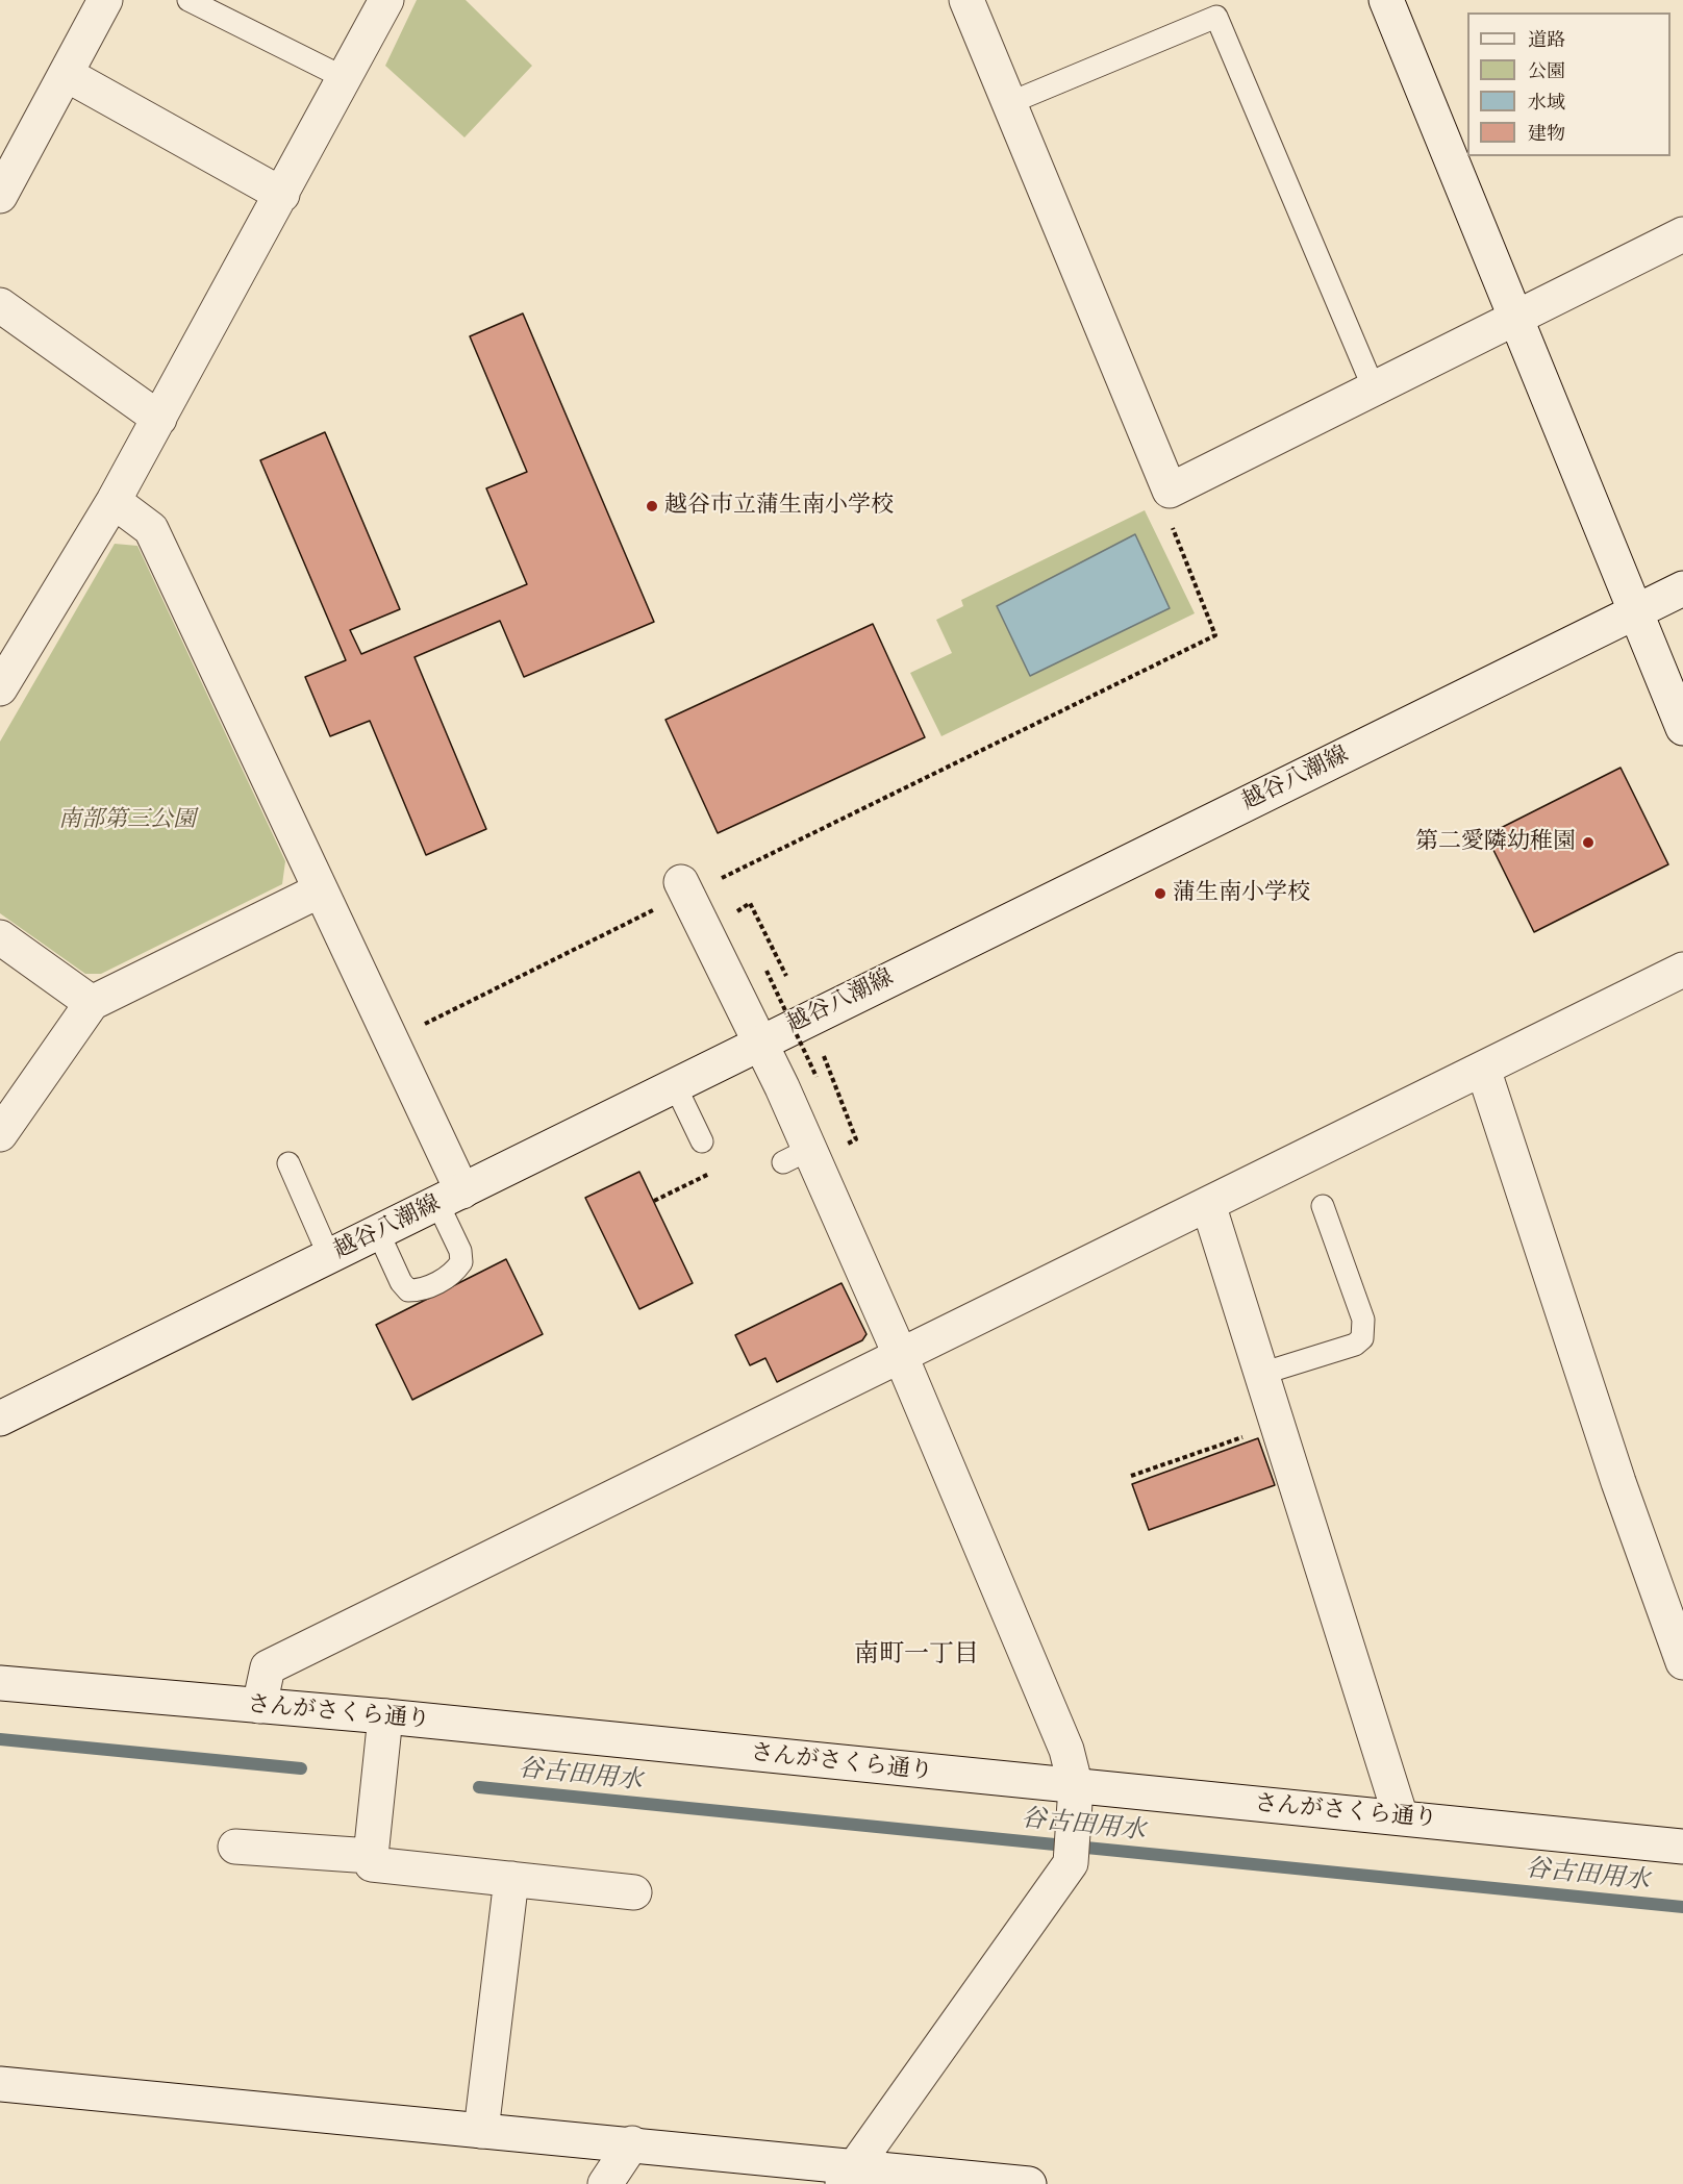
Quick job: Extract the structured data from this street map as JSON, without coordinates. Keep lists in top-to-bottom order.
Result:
{
  "streets": {
    "street": ["越谷八潮線", "さんがさくら通り"]
  },
  "districts": ["南町一丁目"],
  "water": ["谷古田用水"],
  "parks": ["南部第三公園"],
  "places": ["越谷市立蒲生南小学校", "第二愛隣幼稚園", "蒲生南小学校"],
  "legend": [
    "道路",
    "公園",
    "水域",
    "建物"
  ]
}
